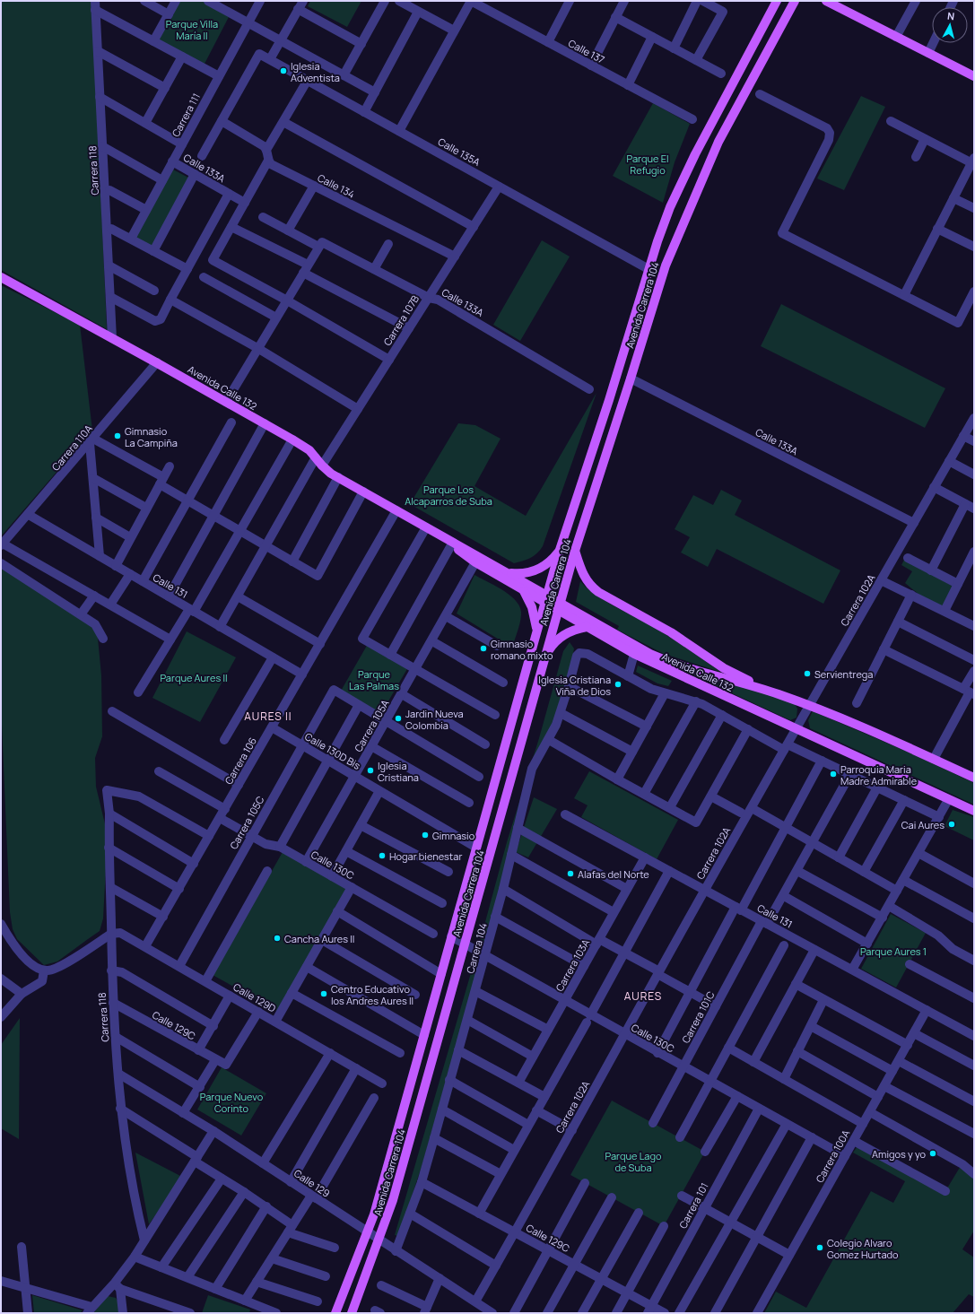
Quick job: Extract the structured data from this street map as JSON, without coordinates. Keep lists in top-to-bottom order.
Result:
{
  "streets": {
    "main road": ["Avenida Carrera 104", "Avenida Calle 132"],
    "street": [
      "Calle 137",
      "Carrera 111",
      "Calle 135A",
      "Calle 133A",
      "Carrera 118",
      "Calle 134",
      "Carrera 107B",
      "Carrera 110A",
      "Calle 131",
      "Carrera 102A",
      "Carrera 105A",
      "Calle 130D Bis",
      "Carrera 106",
      "Carrera 105C",
      "Calle 130C",
      "Carrera 104",
      "Carrera 103A",
      "Calle 129D",
      "Carrera 101C",
      "Calle 129C",
      "Carrera 100A",
      "Calle 129",
      "Carrera 101"
    ]
  },
  "crossings": [
    ["Carrera 111", "Calle 133A"],
    ["Calle 135A", "Avenida Carrera 104"],
    ["Calle 135A", "Carrera 107B"],
    ["Calle 133A", "Avenida Carrera 104"],
    ["Calle 133A", "Carrera 107B"],
    ["Calle 133A", "Carrera 102A"],
    ["Carrera 118", "Avenida Calle 132"],
    ["Carrera 118", "Carrera 106"],
    ["Carrera 118", "Calle 129D"],
    ["Carrera 118", "Calle 129C"],
    ["Carrera 118", "Calle 129"],
    ["Calle 134", "Carrera 107B"],
    ["Avenida Carrera 104", "Avenida Calle 132"],
    ["Avenida Carrera 104", "Calle 130D Bis"],
    ["Avenida Carrera 104", "Calle 130C"],
    ["Avenida Carrera 104", "Calle 129"],
    ["Carrera 107B", "Avenida Calle 132"],
    ["Avenida Calle 132", "Carrera 110A"],
    ["Avenida Calle 132", "Carrera 102A"],
    ["Avenida Calle 132", "Carrera 105A"],
    ["Avenida Calle 132", "Carrera 106"],
    ["Carrera 110A", "Calle 131"],
    ["Calle 131", "Carrera 102A"],
    ["Calle 131", "Carrera 106"],
    ["Calle 131", "Carrera 103A"],
    ["Calle 131", "Carrera 101C"],
    ["Calle 131", "Carrera 100A"],
    ["Carrera 102A", "Calle 130C"],
    ["Carrera 102A", "Calle 129C"],
    ["Carrera 102A", "Calle 129"],
    ["Carrera 105A", "Calle 130D Bis"],
    ["Carrera 105A", "Calle 130C"],
    ["Calle 130D Bis", "Carrera 106"],
    ["Calle 130D Bis", "Carrera 105C"],
    ["Carrera 106", "Calle 130C"],
    ["Carrera 106", "Calle 129D"],
    ["Carrera 105C", "Calle 130C"],
    ["Carrera 105C", "Calle 129D"],
    ["Calle 130C", "Carrera 104"],
    ["Calle 130C", "Carrera 103A"],
    ["Calle 130C", "Carrera 101C"],
    ["Calle 130C", "Carrera 100A"],
    ["Calle 130C", "Carrera 101"],
    ["Carrera 104", "Calle 129C"],
    ["Carrera 104", "Calle 129"],
    ["Calle 129D", "Calle 129C"],
    ["Calle 129C", "Carrera 101"]
  ],
  "districts": ["AURES II", "AURES"],
  "parks": [
    "Parque Villa María II",
    "Parque El Refugio",
    "Parque Los Alcaparros de Suba",
    "Parque Las Palmas",
    "Parque Aures II",
    "Parque Aures 1",
    "Parque Nuevo Corinto",
    "Parque Lago de Suba"
  ],
  "places": [
    "Iglesia Adventista",
    "Gimnasio La Campiña",
    "Gimnasio romano mixto",
    "Servientrega",
    "Iglesia Cristiana Viña de Dios",
    "Jardin Nueva Colombia",
    "Iglesia Cristiana",
    "Parroquia Maria Madre Admirable",
    "Cai Aures",
    "Gimnasio",
    "Hogar bienestar",
    "Alafas del Norte",
    "Cancha Aures II",
    "Centro Educativo los Andres Aures II",
    "Amigos y yo",
    "Colegio Alvaro Gomez Hurtado"
  ],
  "north": "top"
}
